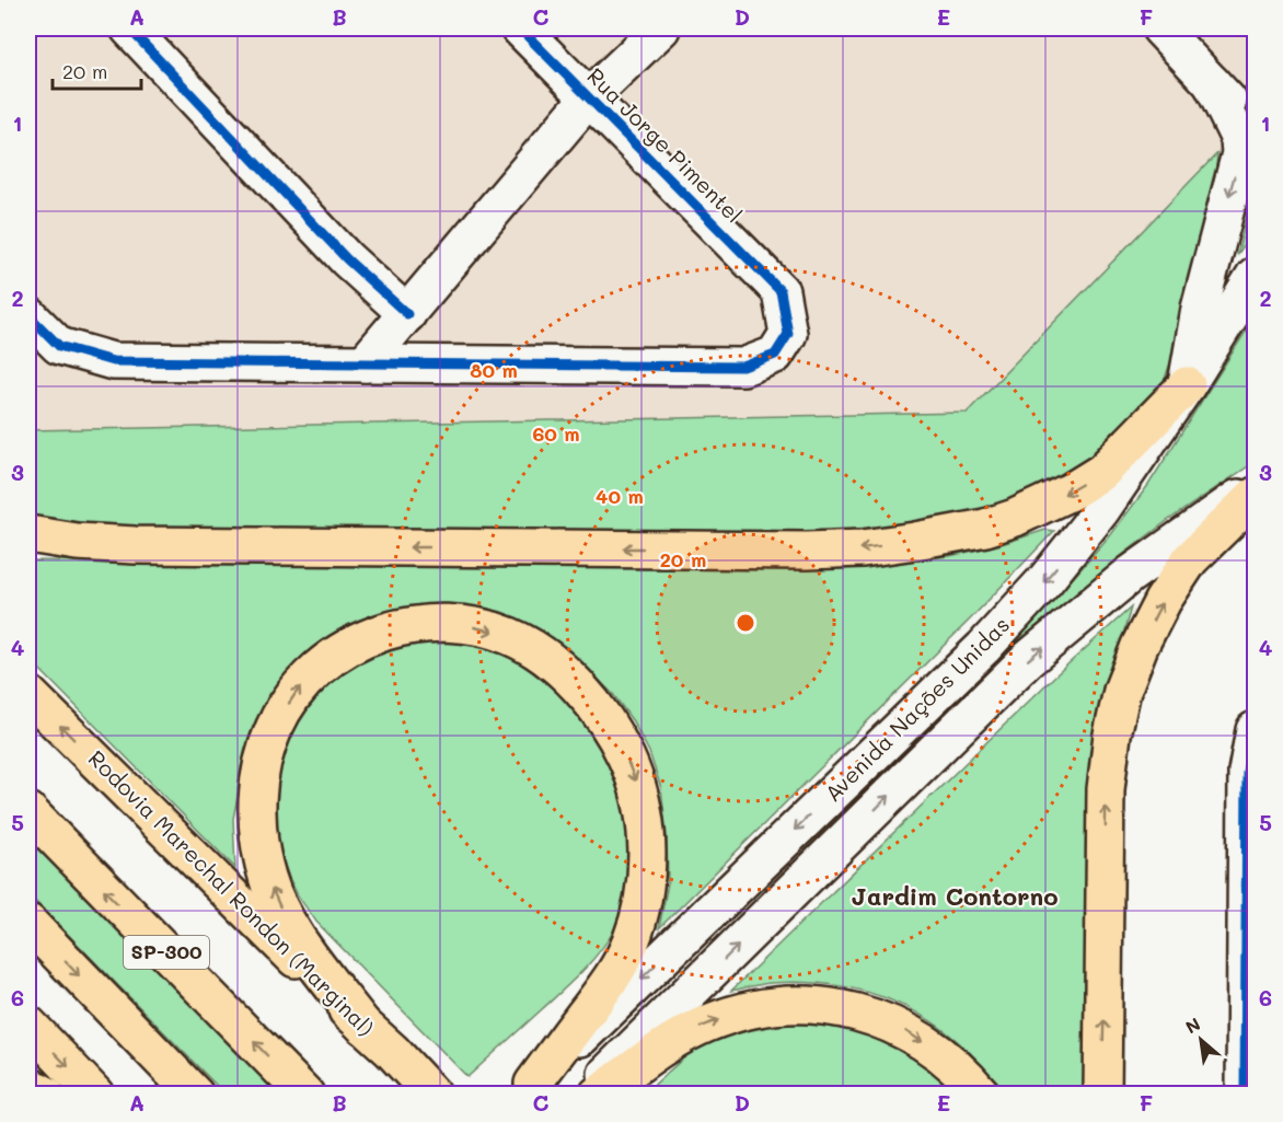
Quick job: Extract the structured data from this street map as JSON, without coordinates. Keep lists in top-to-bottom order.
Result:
{
  "streets": {
    "highway": ["Rodovia Marechal Rondon (Marginal)", "SP-300"],
    "street": ["Rua Jorge Pimentel", "Avenida Nações Unidas"]
  },
  "districts": ["Jardim Contorno"],
  "scale_bar": "20 m",
  "north": "top left",
  "grid": {
    "columns": [
      "A",
      "B",
      "C",
      "D",
      "E",
      "F"
    ],
    "rows": [
      "1",
      "2",
      "3",
      "4",
      "5",
      "6"
    ]
  },
  "rings": [
    "80 m",
    "60 m",
    "40 m",
    "20 m"
  ]
}
